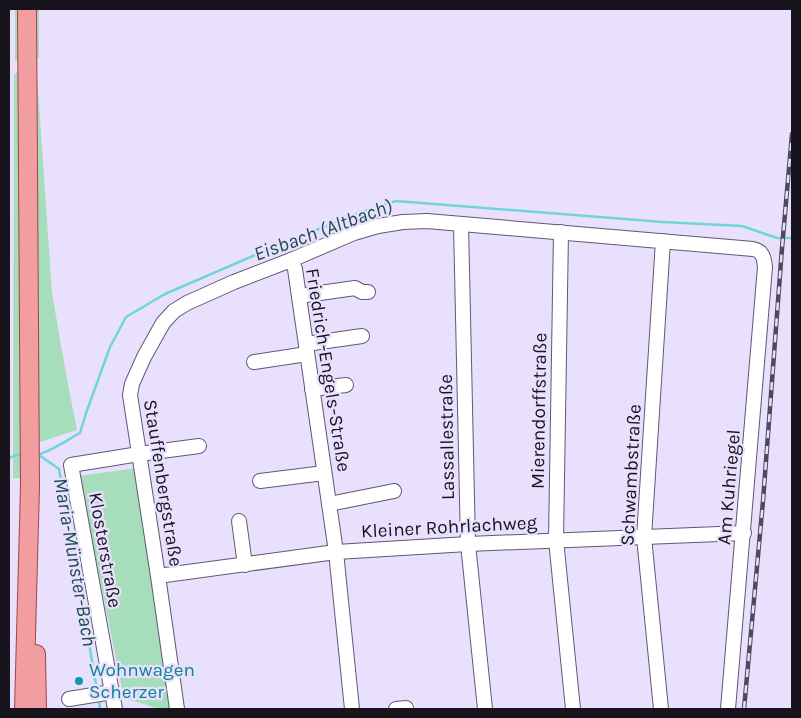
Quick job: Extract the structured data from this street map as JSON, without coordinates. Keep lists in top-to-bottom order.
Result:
{
  "streets": {
    "street": [
      "Friedrich-Engels-Straße",
      "Mierendorffstraße",
      "Lassallestraße",
      "Schwambstraße",
      "Stauffenbergstraße",
      "Am Kuhriegel",
      "Kleiner Rohrlachweg",
      "Klosterstraße"
    ]
  },
  "crossings": [
    ["Friedrich-Engels-Straße", "Mierendorffstraße"],
    ["Friedrich-Engels-Straße", "Lassallestraße"],
    ["Friedrich-Engels-Straße", "Schwambstraße"],
    ["Friedrich-Engels-Straße", "Stauffenbergstraße"],
    ["Friedrich-Engels-Straße", "Am Kuhriegel"],
    ["Friedrich-Engels-Straße", "Kleiner Rohrlachweg"],
    ["Mierendorffstraße", "Kleiner Rohrlachweg"],
    ["Lassallestraße", "Kleiner Rohrlachweg"],
    ["Schwambstraße", "Kleiner Rohrlachweg"],
    ["Stauffenbergstraße", "Kleiner Rohrlachweg"],
    ["Stauffenbergstraße", "Klosterstraße"],
    ["Am Kuhriegel", "Kleiner Rohrlachweg"]
  ],
  "water": ["Eisbach (Altbach)", "Maria-Münster-Bach"],
  "places": ["Wohnwagen Scherzer"]
}
